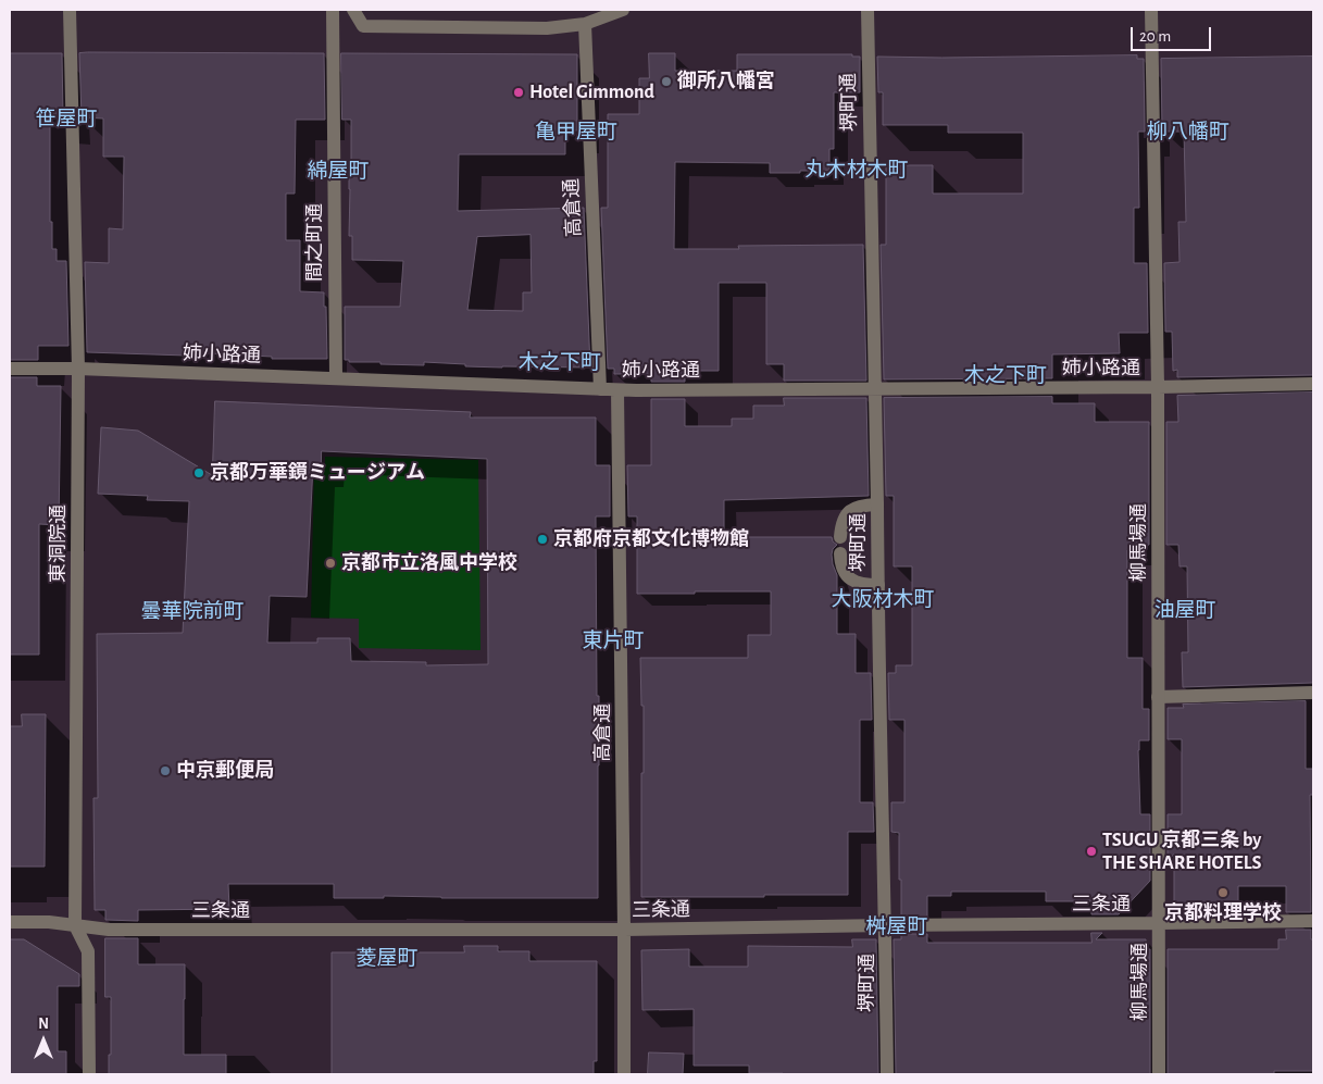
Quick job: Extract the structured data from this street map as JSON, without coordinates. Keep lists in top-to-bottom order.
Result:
{
  "streets": {
    "street": [
      "堺町通",
      "高倉通",
      "間之町通",
      "姉小路通",
      "柳馬場通",
      "東洞院通",
      "三条通"
    ]
  },
  "crossings": [
    ["堺町通", "姉小路通"],
    ["堺町通", "三条通"],
    ["高倉通", "姉小路通"],
    ["高倉通", "三条通"],
    ["間之町通", "姉小路通"],
    ["姉小路通", "柳馬場通"],
    ["姉小路通", "東洞院通"],
    ["柳馬場通", "三条通"],
    ["東洞院通", "三条通"]
  ],
  "districts": [
    "笹屋町",
    "亀甲屋町",
    "柳八幡町",
    "丸木材木町",
    "綿屋町",
    "木之下町",
    "木之下町",
    "大阪材木町",
    "油屋町",
    "曇華院前町",
    "東片町",
    "桝屋町",
    "菱屋町"
  ],
  "places": [
    "御所八幡宮",
    "Hotel Gimmond",
    "京都万華鏡ミュージアム",
    "京都府京都文化博物館",
    "京都市立洛風中学校",
    "中京郵便局",
    "TSUGU 京都三条 by THE SHARE HOTELS",
    "京都料理学校"
  ],
  "scale_bar": "20 m",
  "north": "top"
}
